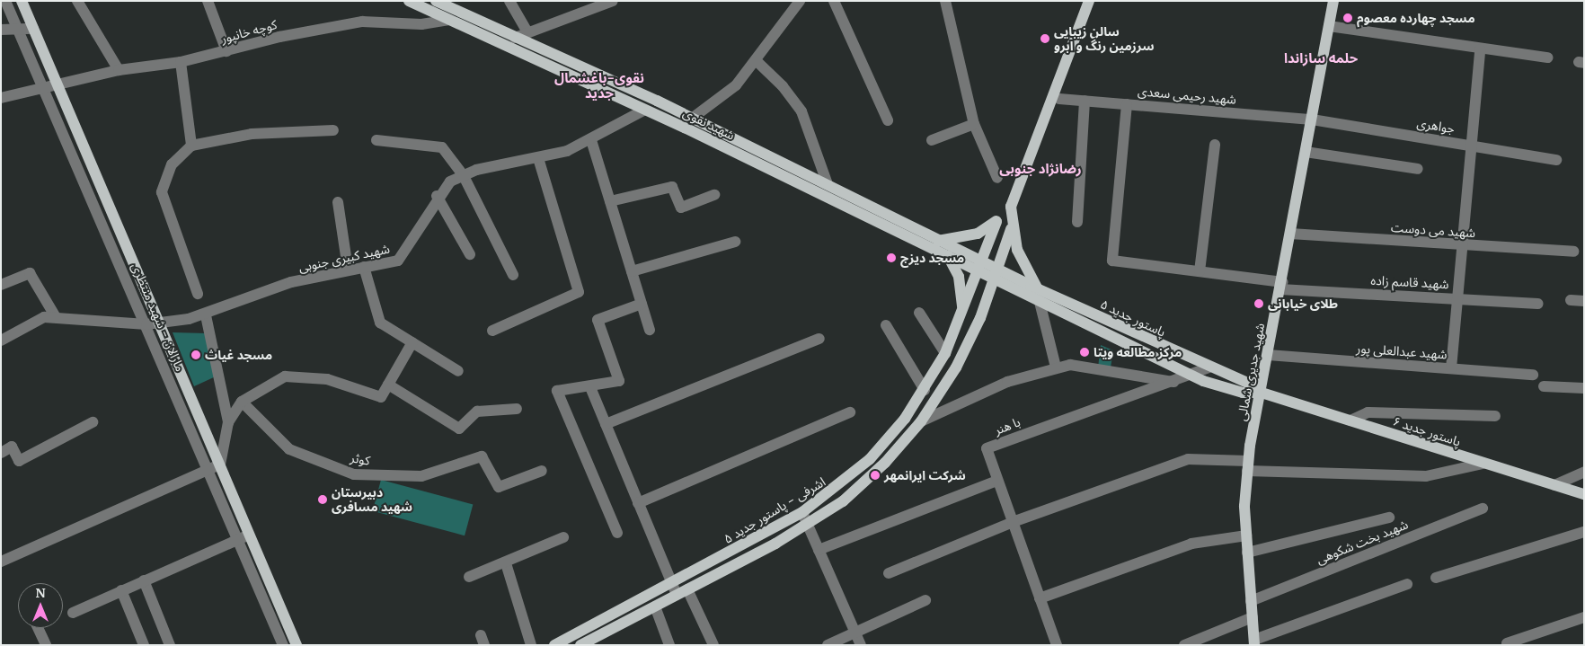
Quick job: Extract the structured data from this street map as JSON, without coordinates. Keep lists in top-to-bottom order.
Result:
{
  "streets": {
    "main road": [
      "شهید نقوی",
      "مارالان - شهید منتظری",
      "پاستور جدید ۵",
      "شهید جدیری شمالی",
      "پاستور جدید ۶",
      "اشرفی - پاستور جدید ۵"
    ],
    "street": [
      "کوچه خانپور",
      "شهید رحیمی سعدی",
      "جواهری",
      "شهید می دوست",
      "شهید کبیری جنوبی",
      "شهید قاسم زاده",
      "شهید عبدالعلی پور",
      "با هنر",
      "کوثر",
      "شهید بخت شکوهی"
    ]
  },
  "crossings": [
    ["کوچه خانپور", "شهید نقوی"],
    ["کوچه خانپور", "مارالان - شهید منتظری"],
    ["شهید رحیمی سعدی", "جواهری"],
    ["شهید رحیمی سعدی", "شهید قاسم زاده"],
    ["شهید رحیمی سعدی", "شهید جدیری شمالی"],
    ["شهید نقوی", "شهید کبیری جنوبی"],
    ["شهید نقوی", "پاستور جدید ۵"],
    ["شهید نقوی", "اشرفی - پاستور جدید ۵"],
    ["جواهری", "شهید جدیری شمالی"],
    ["شهید می دوست", "شهید جدیری شمالی"],
    ["شهید کبیری جنوبی", "مارالان - شهید منتظری"],
    ["شهید قاسم زاده", "شهید جدیری شمالی"],
    ["پاستور جدید ۵", "شهید جدیری شمالی"],
    ["پاستور جدید ۵", "با هنر"],
    ["پاستور جدید ۵", "پاستور جدید ۶"],
    ["پاستور جدید ۵", "اشرفی - پاستور جدید ۵"],
    ["شهید عبدالعلی پور", "شهید جدیری شمالی"],
    ["شهید جدیری شمالی", "پاستور جدید ۶"],
    ["شهید جدیری شمالی", "شهید بخت شکوهی"]
  ],
  "districts": ["حلمه سازاندا", "نقوی-باغشمال جدید", "رضانژاد جنوبی"],
  "places": [
    "مسجد چهارده معصوم",
    "سالن زیبایی سرزمین رنگ و ابرو",
    "مسجد دیزج",
    "طلای خیابانی",
    "مرکز مطالعه ویتا",
    "مسجد غیاث",
    "شرکت ایرانمهر",
    "دبیرستان شهید مسافری"
  ],
  "north": "top"
}
